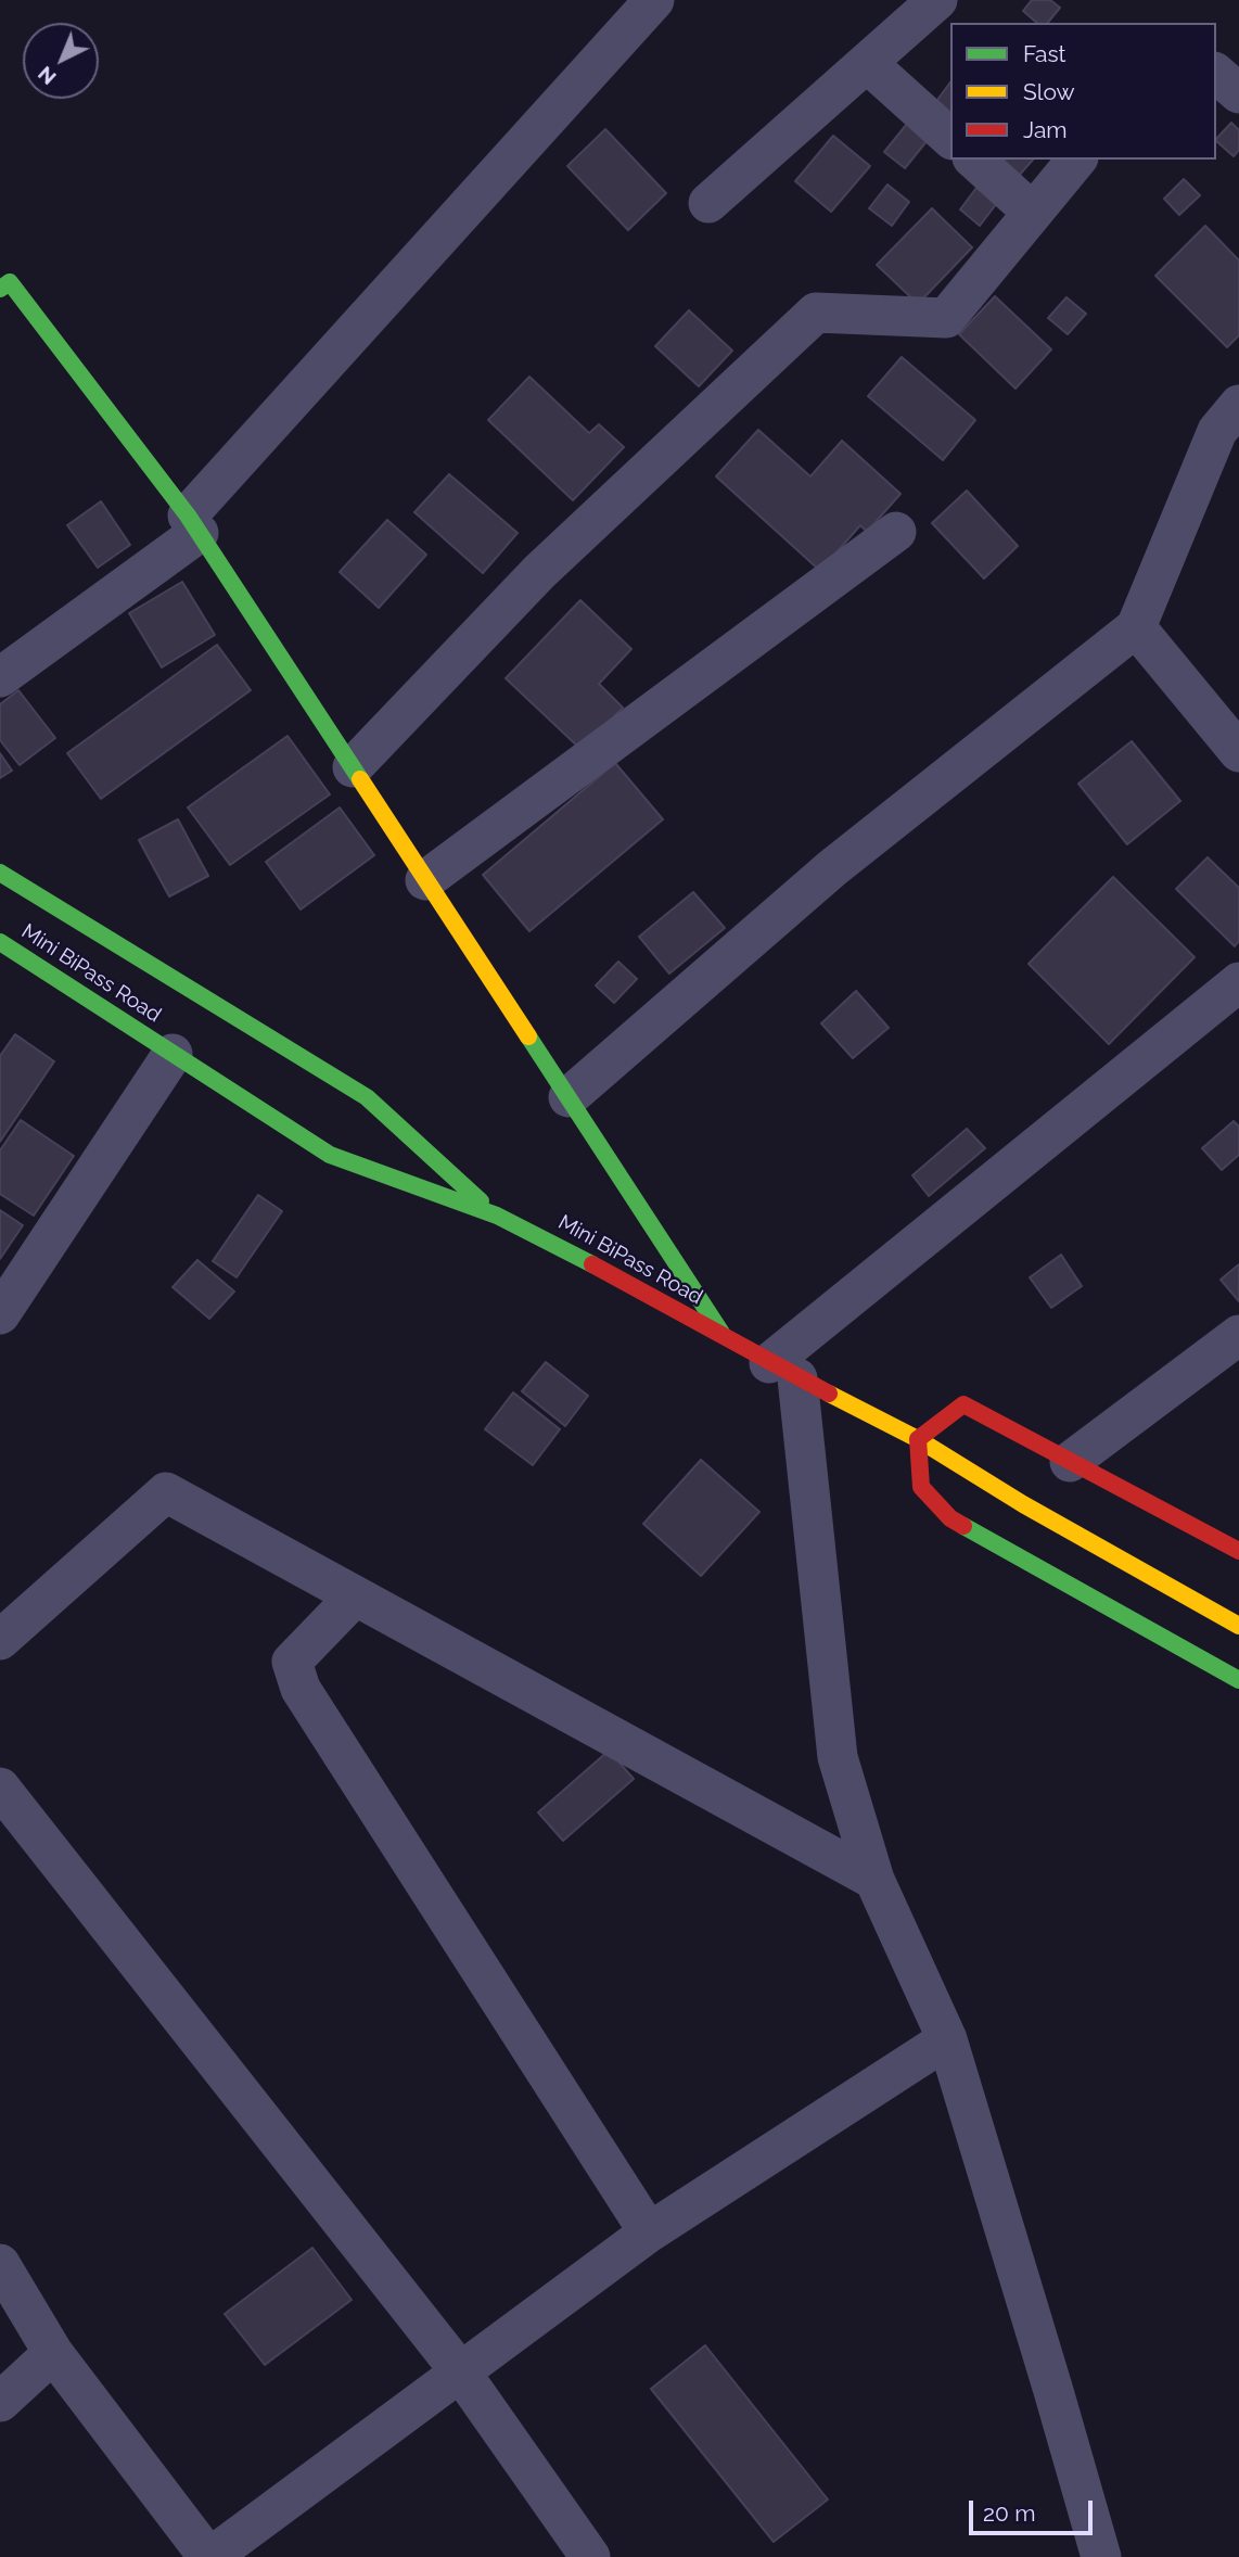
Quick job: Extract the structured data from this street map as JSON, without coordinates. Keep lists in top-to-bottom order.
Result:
{
  "streets": {
    "street": ["Mini BiPass Road"]
  },
  "legend": ["Fast", "Slow", "Jam"],
  "scale_bar": "20 m",
  "north": "bottom left"
}
